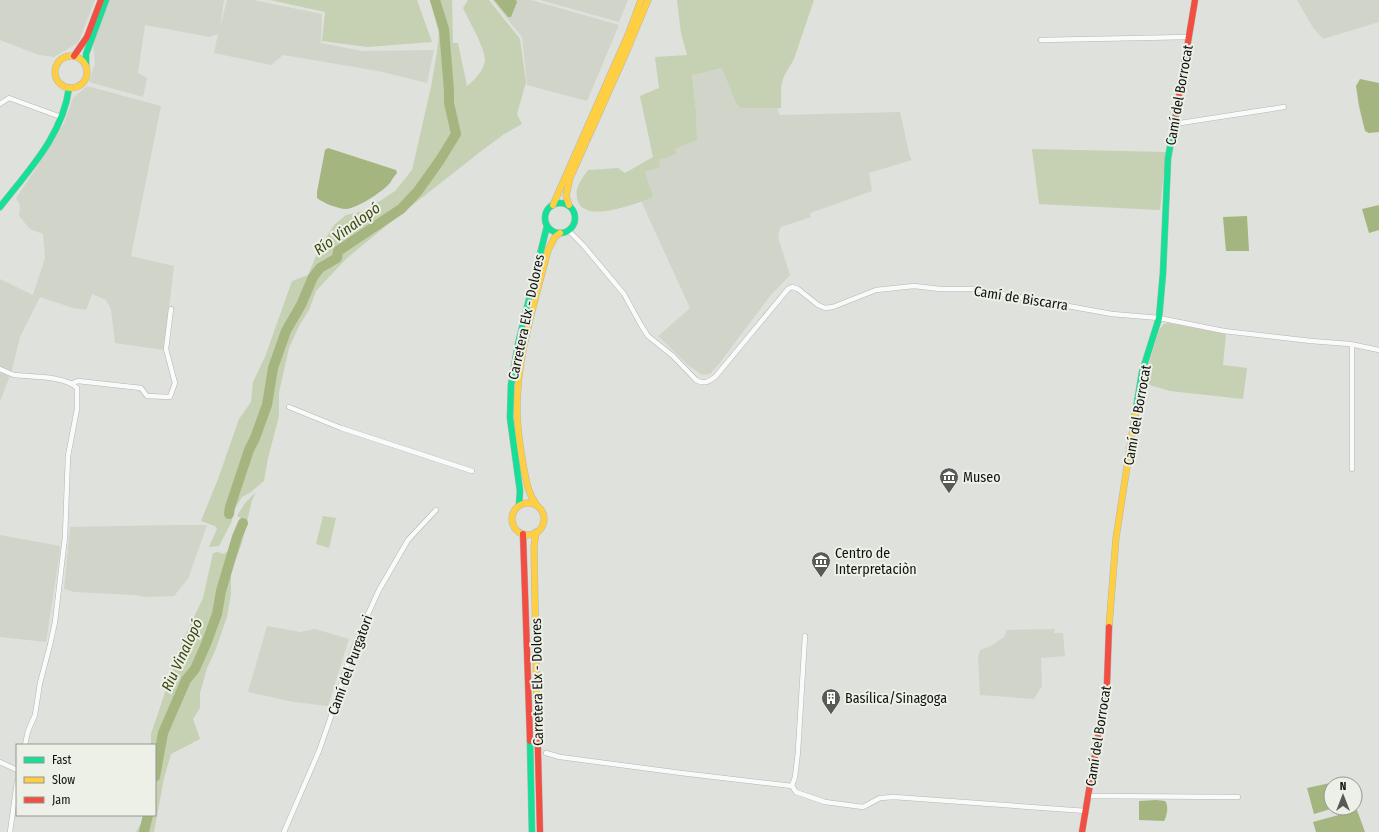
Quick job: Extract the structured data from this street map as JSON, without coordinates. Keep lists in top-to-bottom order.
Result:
{
  "streets": {
    "main road": ["Camí del Borrocat", "Carretera Elx - Dolores"],
    "street": ["Camí de Biscarra", "Camí del Purgatori"]
  },
  "crossings": [
    ["Camí del Borrocat", "Camí de Biscarra"],
    ["Camí de Biscarra", "Carretera Elx - Dolores"]
  ],
  "water": ["Río Vinalopó", "Riu Vinalopó"],
  "places": {
    "museum": ["Museo", "Centro de Interpretaciòn"],
    "building": ["Basílica/Sinagoga"]
  },
  "legend": ["Fast", "Slow", "Jam"],
  "north": "top"
}
